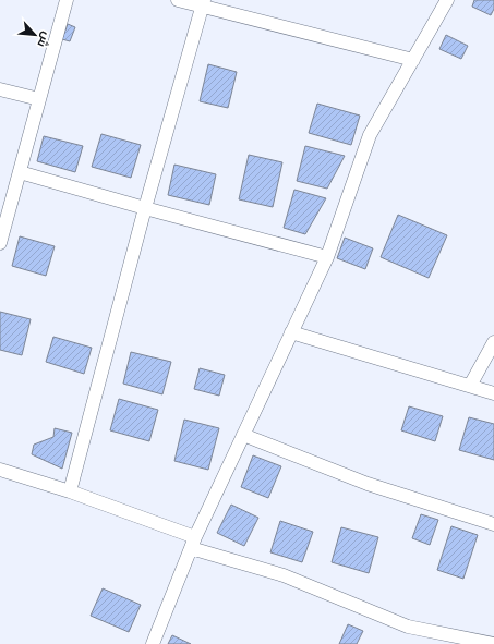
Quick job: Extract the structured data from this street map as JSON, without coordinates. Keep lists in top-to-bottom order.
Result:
{
  "north": "bottom right"
}
